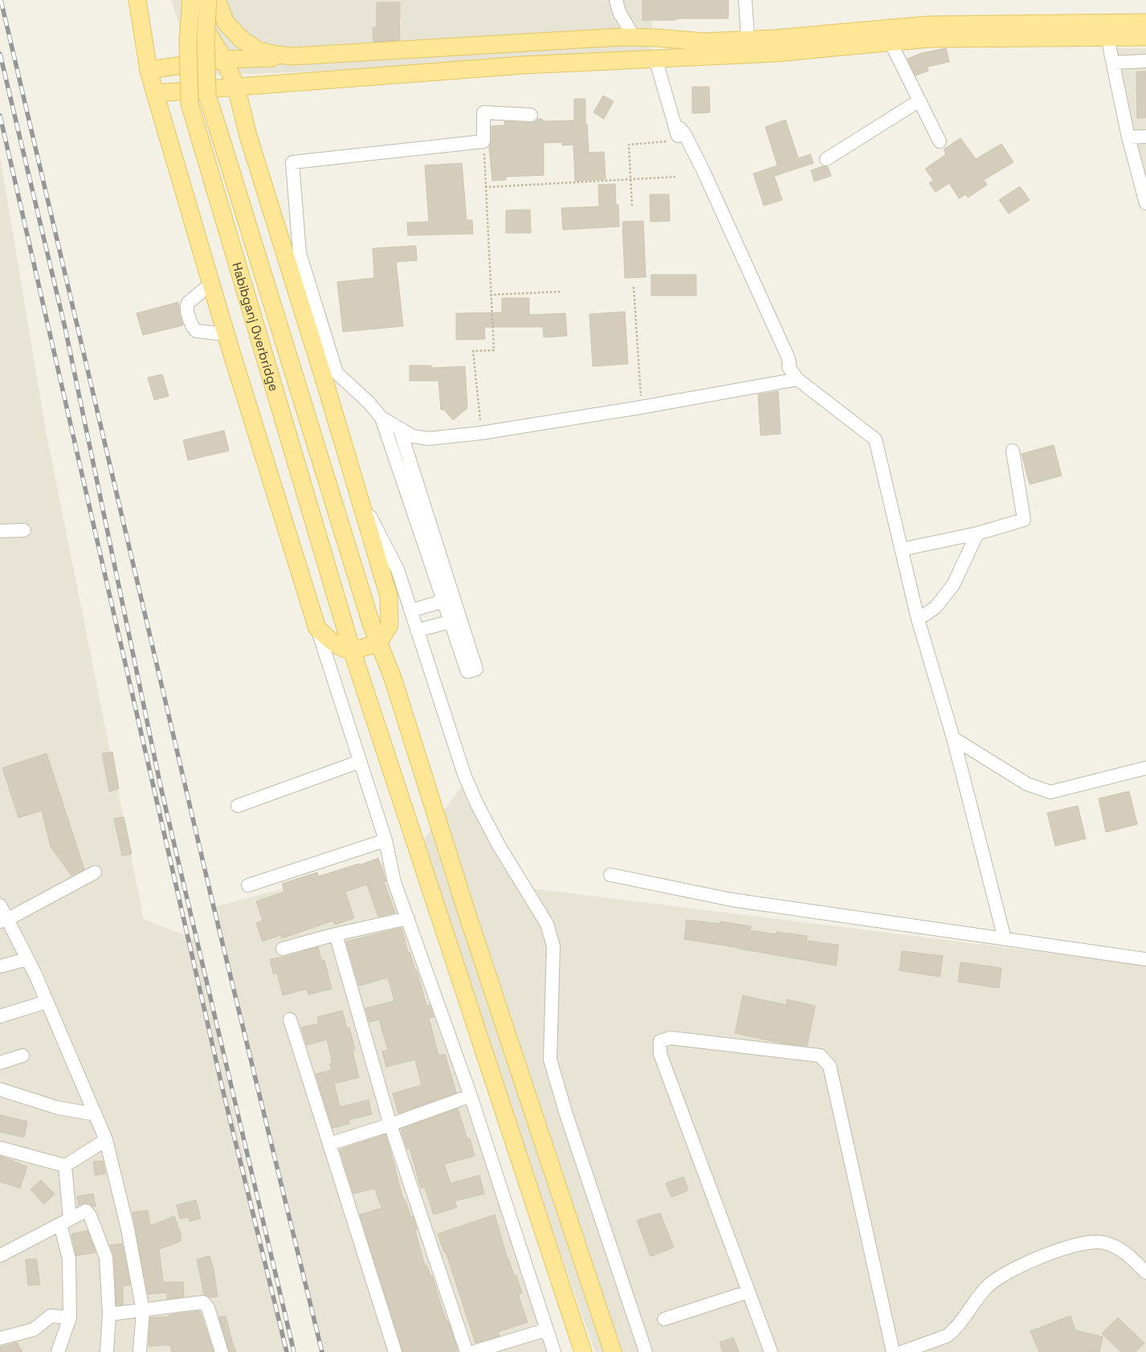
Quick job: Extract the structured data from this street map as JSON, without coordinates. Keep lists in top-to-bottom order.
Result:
{
  "streets": {
    "main road": ["Habibganj Overbridge"]
  }
}
